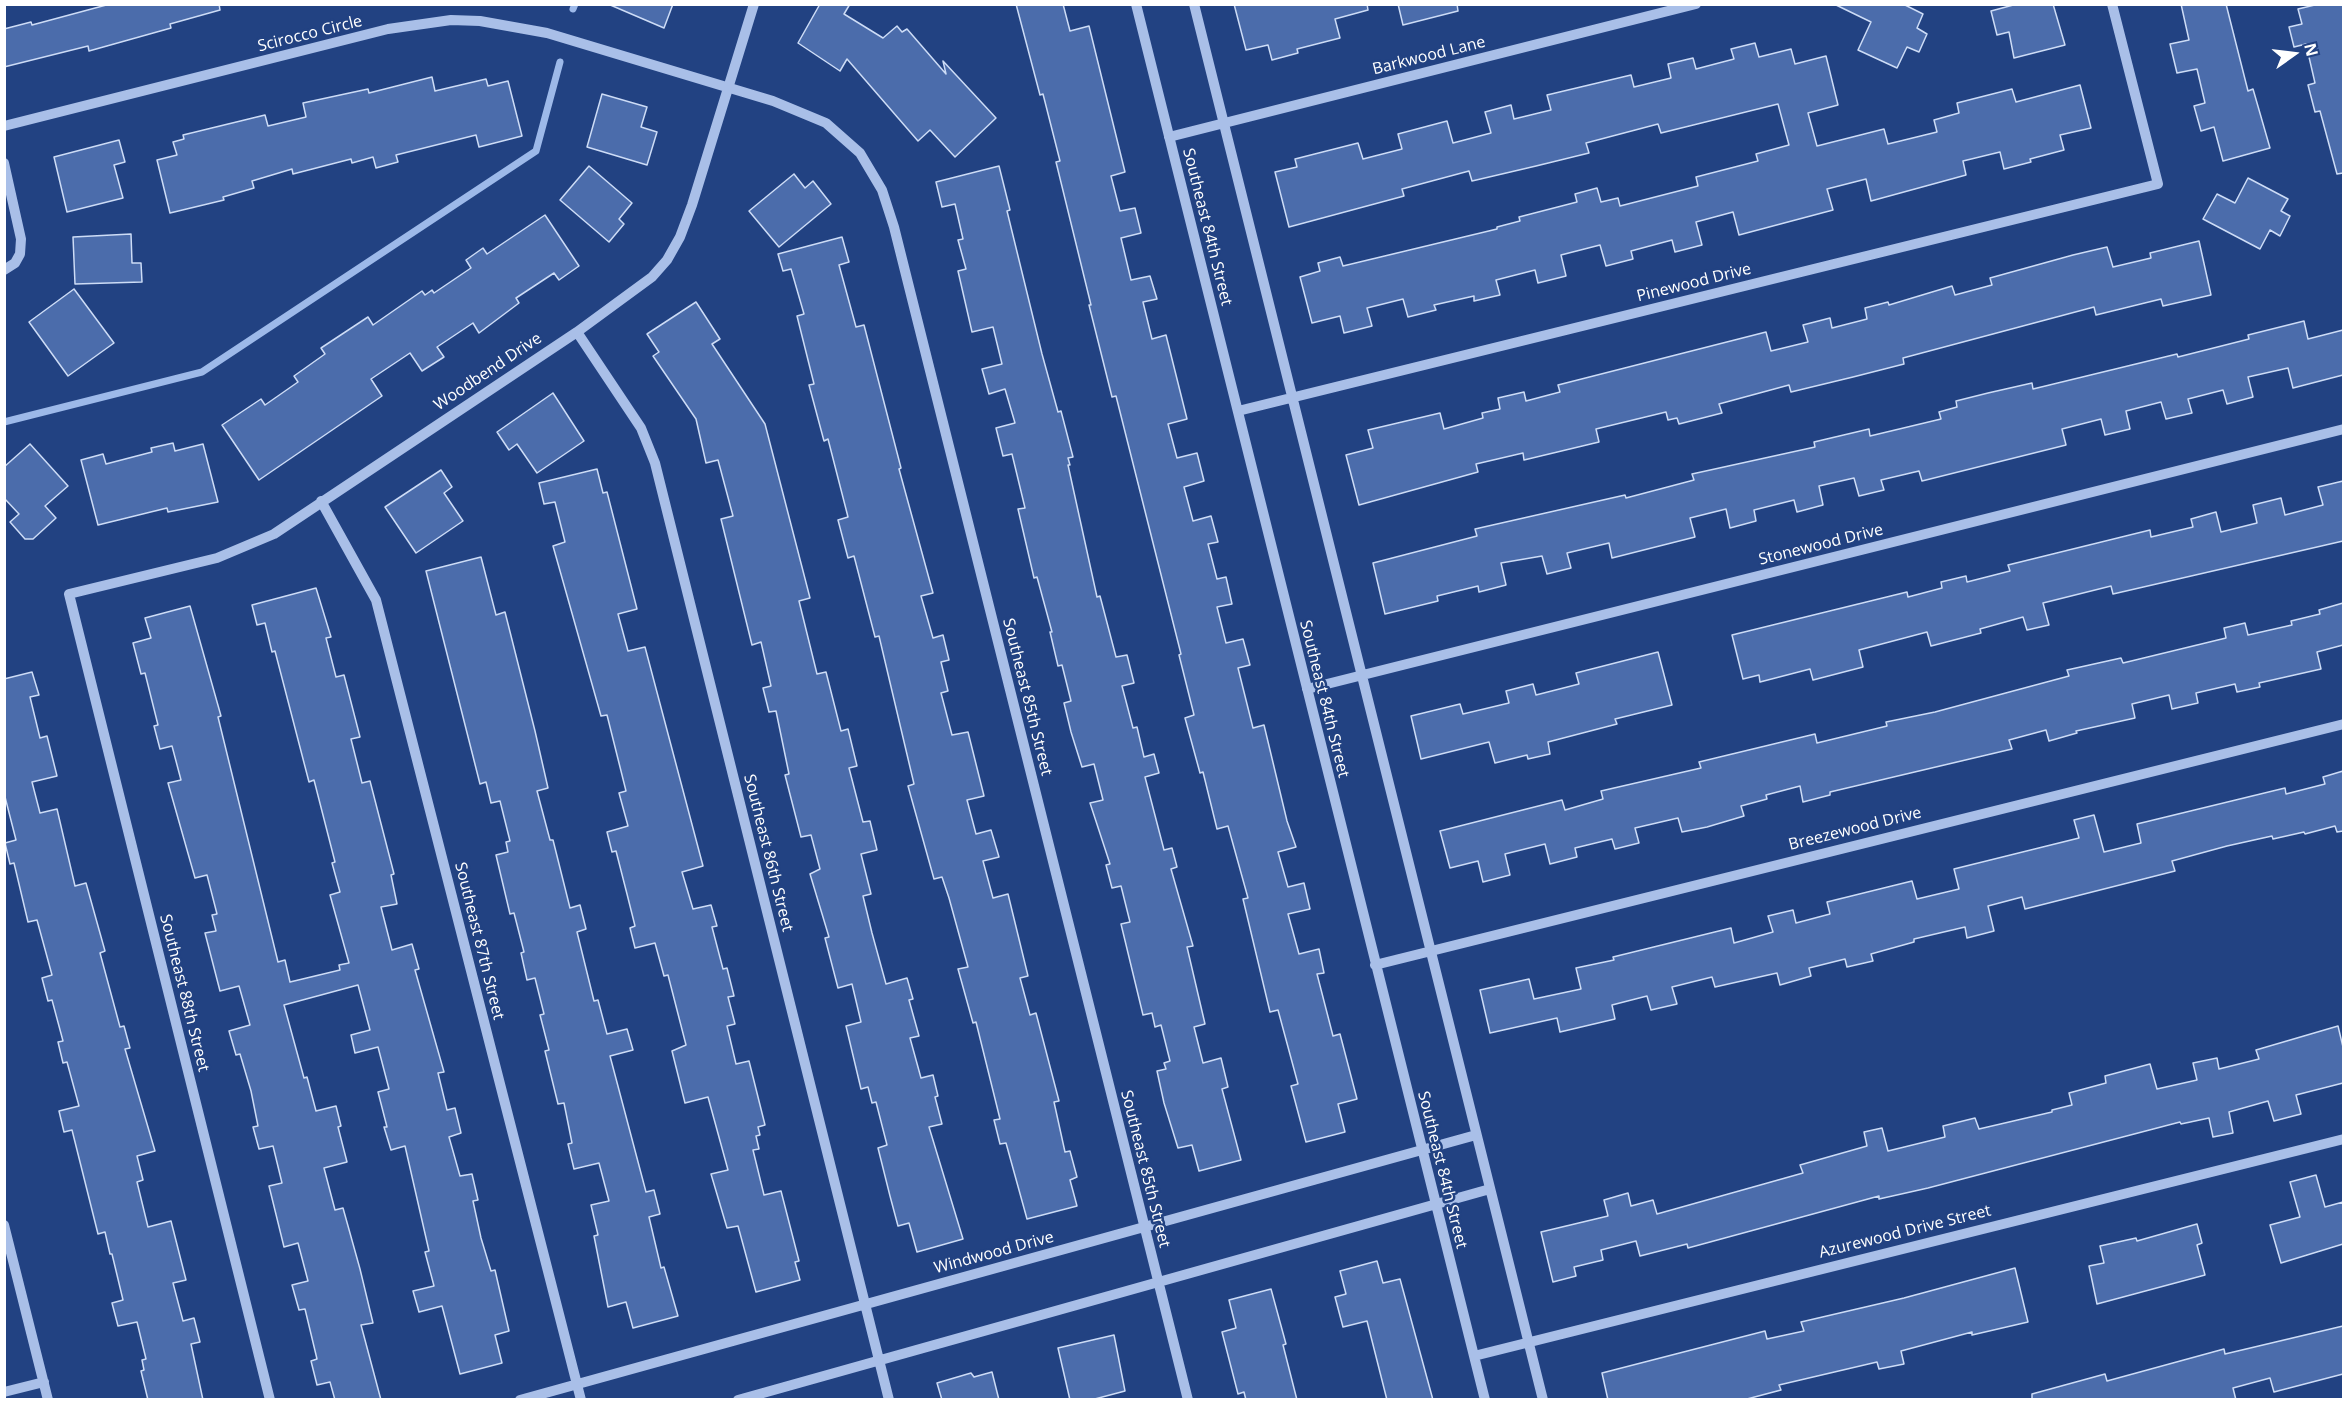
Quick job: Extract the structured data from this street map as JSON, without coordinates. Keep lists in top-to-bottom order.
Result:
{
  "streets": {
    "street": [
      "Scirocco Circle",
      "Barkwood Lane",
      "Southeast 84th Street",
      "Pinewood Drive",
      "Woodbend Drive",
      "Stonewood Drive",
      "Southeast 85th Street",
      "Breezewood Drive",
      "Southeast 86th Street",
      "Southeast 87th Street",
      "Southeast 88th Street",
      "Azurewood Drive Street",
      "Windwood Drive"
    ]
  },
  "crossings": [
    ["Scirocco Circle", "Woodbend Drive"],
    ["Scirocco Circle", "Southeast 85th Street"],
    ["Barkwood Lane", "Southeast 84th Street"],
    ["Southeast 84th Street", "Pinewood Drive"],
    ["Southeast 84th Street", "Stonewood Drive"],
    ["Southeast 84th Street", "Breezewood Drive"],
    ["Southeast 84th Street", "Azurewood Drive Street"],
    ["Southeast 84th Street", "Windwood Drive"],
    ["Woodbend Drive", "Southeast 85th Street"],
    ["Woodbend Drive", "Southeast 86th Street"],
    ["Woodbend Drive", "Southeast 87th Street"],
    ["Woodbend Drive", "Southeast 88th Street"],
    ["Southeast 85th Street", "Windwood Drive"],
    ["Southeast 86th Street", "Windwood Drive"],
    ["Southeast 87th Street", "Windwood Drive"]
  ],
  "north": "right"
}
